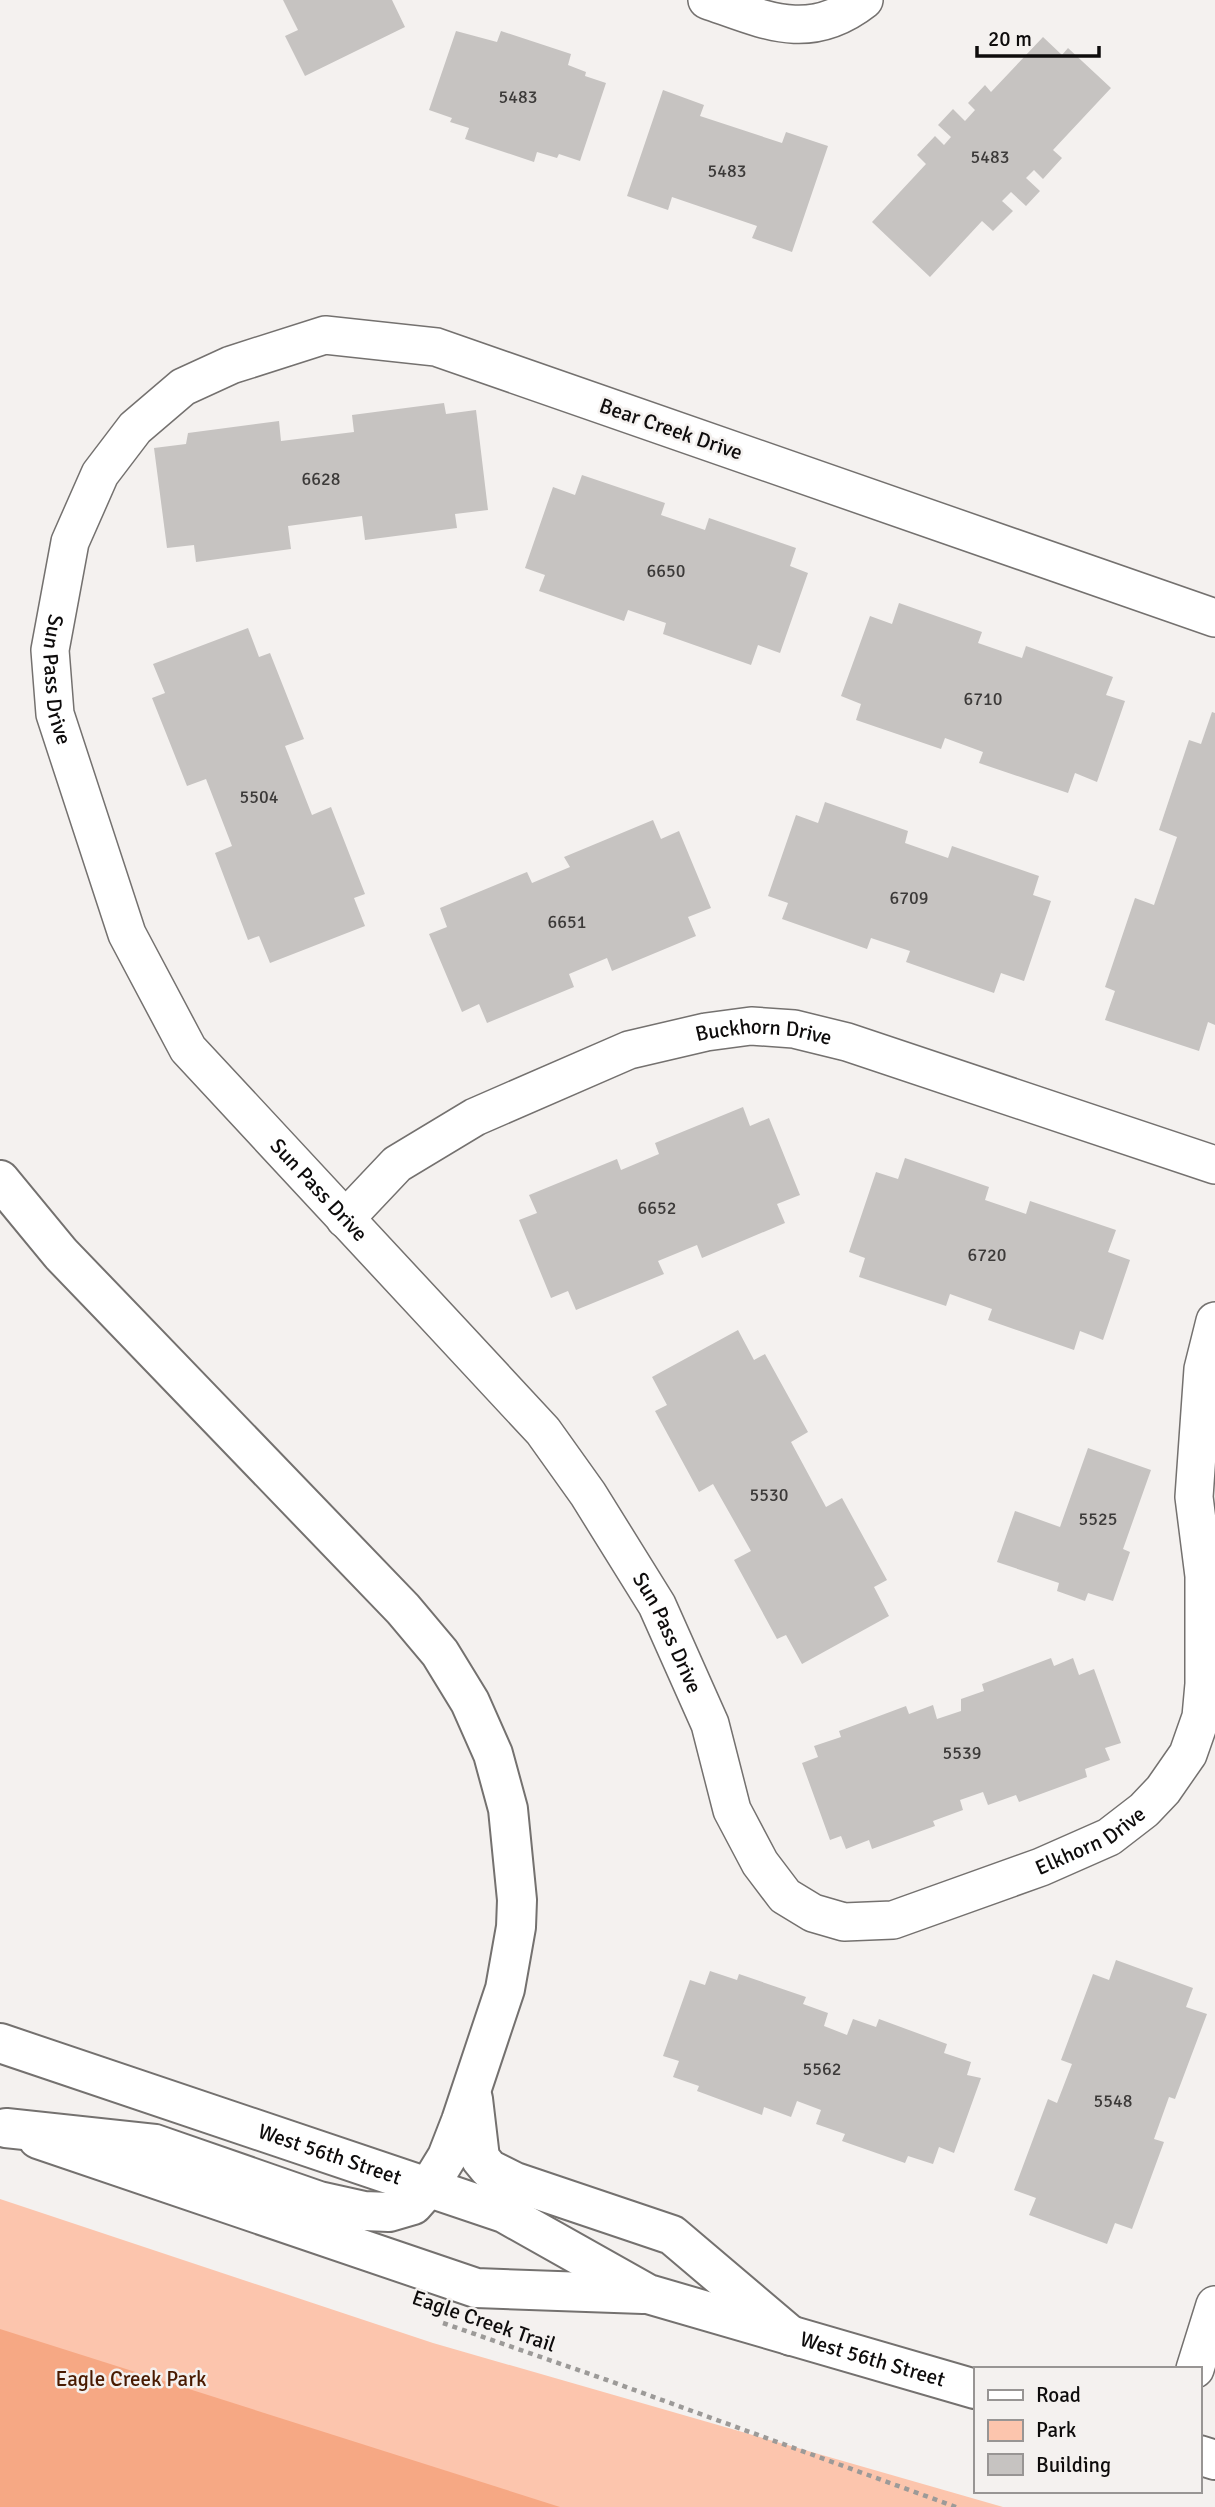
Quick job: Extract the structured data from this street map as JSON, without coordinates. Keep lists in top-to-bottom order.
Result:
{
  "streets": {
    "main road": ["West 56th Street"],
    "street": [
      "Bear Creek Drive",
      "Sun Pass Drive",
      "Buckhorn Drive",
      "Elkhorn Drive"
    ],
    "path": ["Eagle Creek Trail"]
  },
  "crossings": [
    ["Bear Creek Drive", "Sun Pass Drive"],
    ["Sun Pass Drive", "Buckhorn Drive"],
    ["Sun Pass Drive", "Elkhorn Drive"]
  ],
  "parks": ["Eagle Creek Park"],
  "house_numbers": [
    "5483",
    "5483",
    "5483",
    "6628",
    "6650",
    "6710",
    "5504",
    "6709",
    "6651",
    "6652",
    "6720",
    "5530",
    "5525",
    "5539",
    "5562",
    "5548"
  ],
  "legend": ["Road", "Park", "Building"],
  "scale_bar": "20 m"
}
